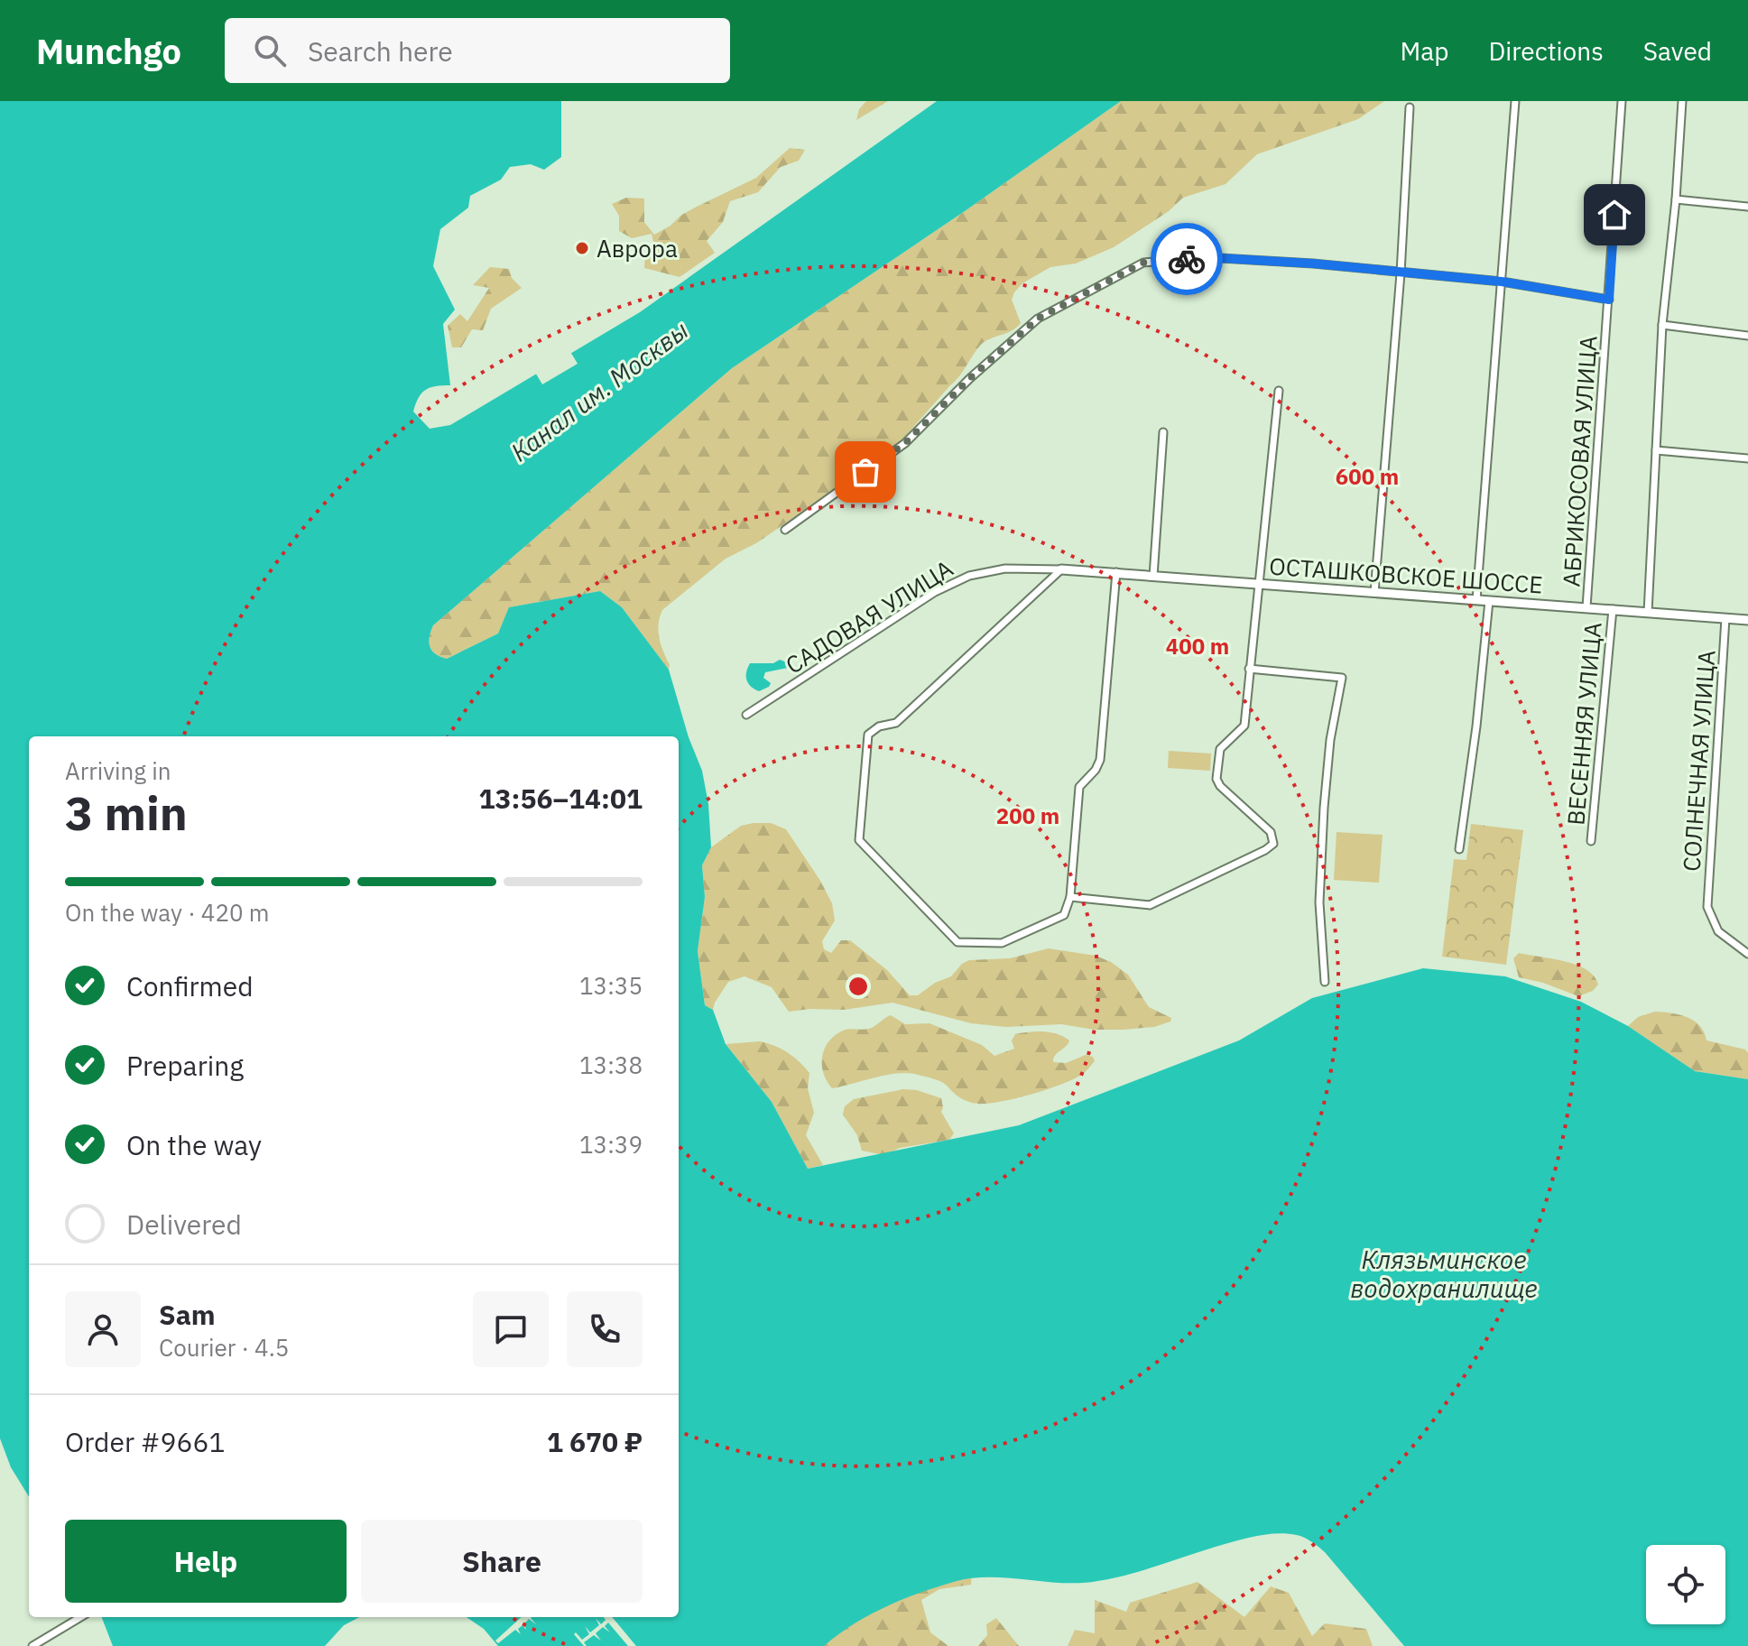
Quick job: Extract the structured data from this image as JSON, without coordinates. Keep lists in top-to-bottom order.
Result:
{
  "streets": {
    "street": [
      "АБРИКОСОВАЯ УЛИЦА",
      "ОСТАШКОВСКОЕ ШОССЕ",
      "САДОВАЯ УЛИЦА",
      "ВЕСЕННЯЯ УЛИЦА",
      "СОЛНЕЧНАЯ УЛИЦА"
    ]
  },
  "crossings": [
    ["АБРИКОСОВАЯ УЛИЦА", "ОСТАШКОВСКОЕ ШОССЕ"],
    ["ОСТАШКОВСКОЕ ШОССЕ", "САДОВАЯ УЛИЦА"],
    ["ОСТАШКОВСКОЕ ШОССЕ", "ВЕСЕННЯЯ УЛИЦА"],
    ["ОСТАШКОВСКОЕ ШОССЕ", "СОЛНЕЧНАЯ УЛИЦА"]
  ],
  "water": ["Канал им. Москвы", "Клязьминское водохранилище"],
  "places": ["Аврора"],
  "page": {
    "header": "Munchgo",
    "search": "Search here",
    "nav": ["Map", "Directions", "Saved"],
    "heading": ["3 min", "Arriving in", "13:56–14:01"],
    "panel": [
      "Sam",
      "Courier · 4.5",
      "Order #9661",
      "1 670 ₽"
    ],
    "bar": "On the way · 420 m",
    "list": [
      ["Confirmed", "13:35"],
      ["Preparing", "13:38"],
      ["On the way", "13:39"],
      "Delivered"
    ],
    "buttons": ["Help", "Share"]
  },
  "rings": ["600 m", "400 m", "200 m"]
}
